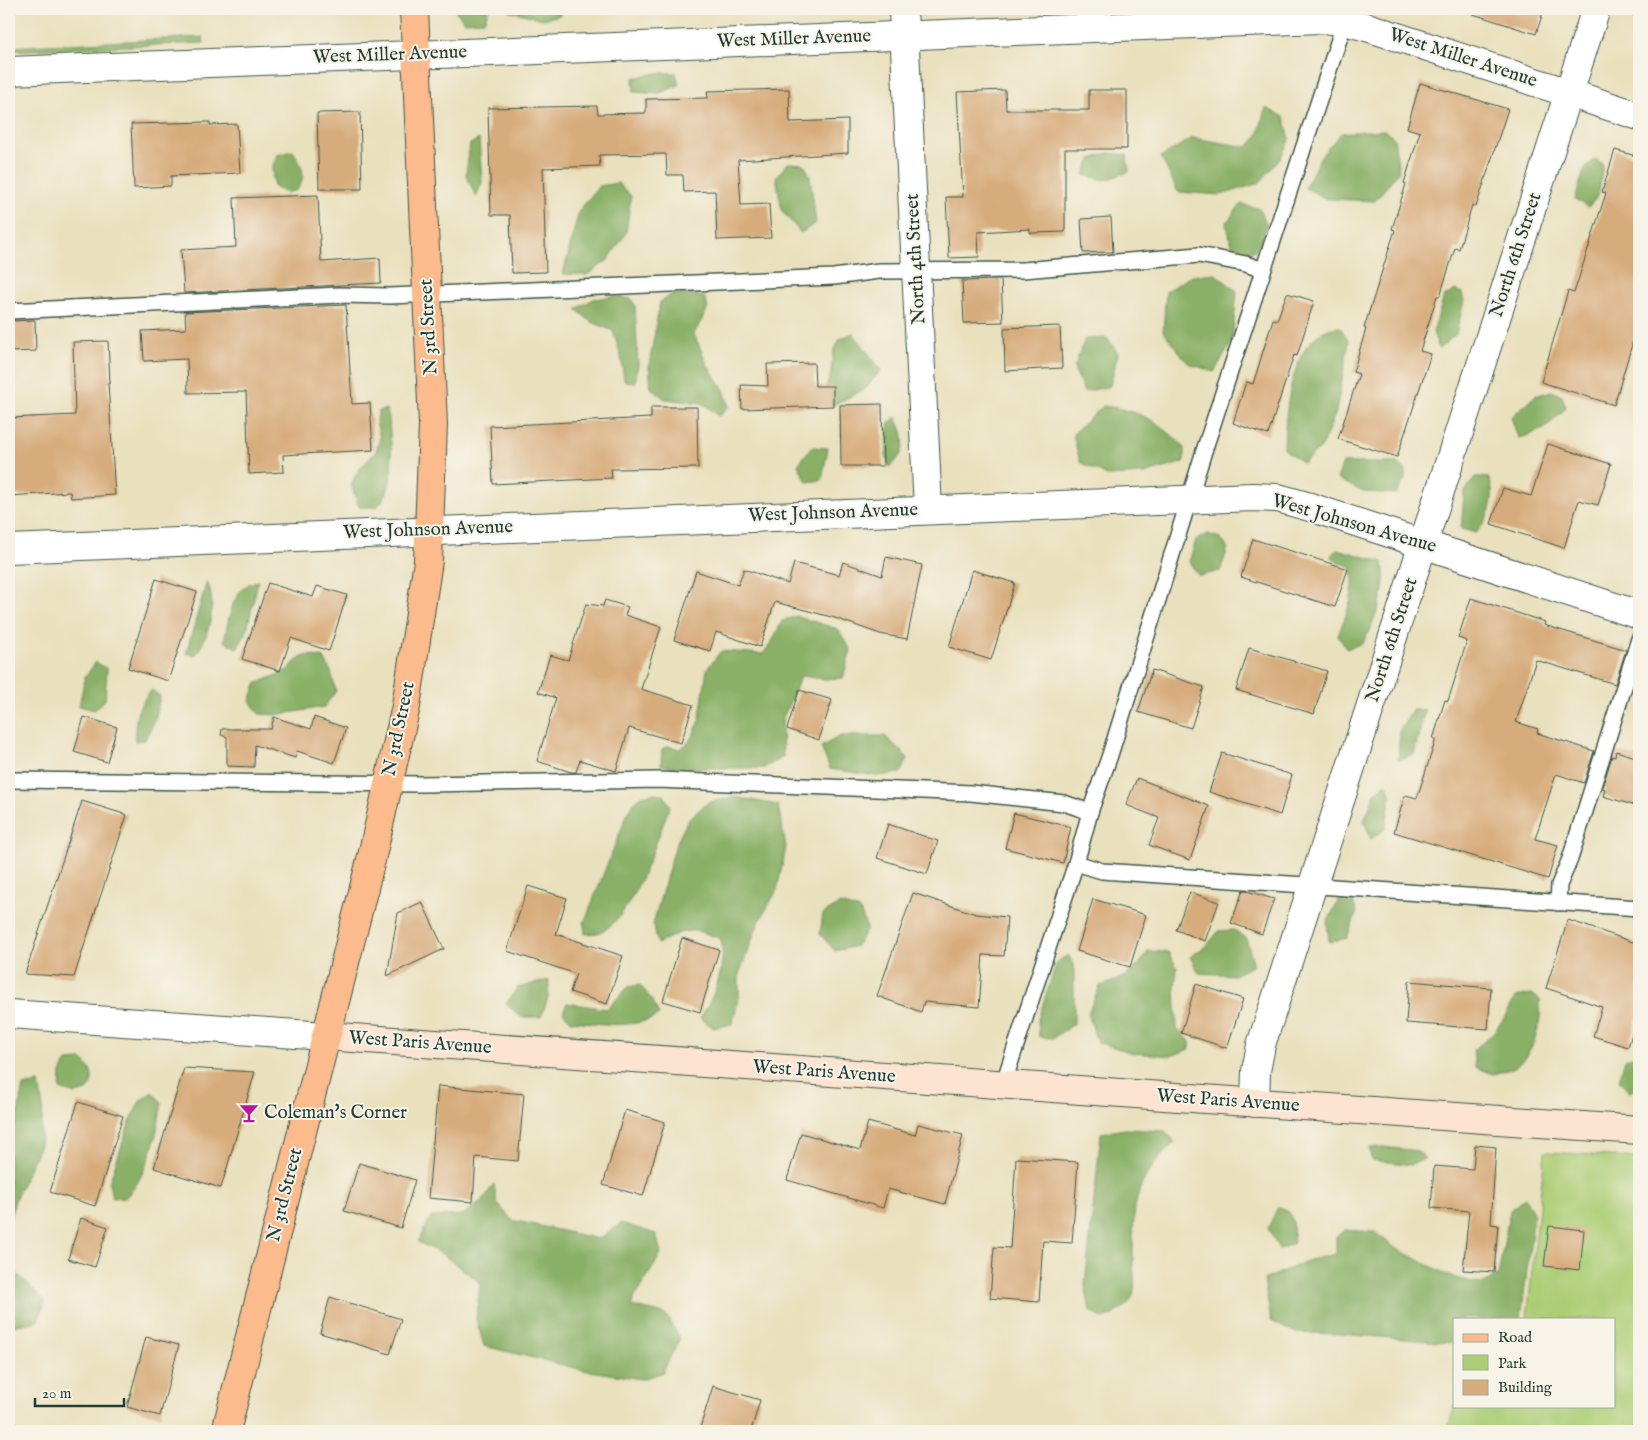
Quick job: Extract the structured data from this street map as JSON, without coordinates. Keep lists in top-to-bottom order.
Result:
{
  "streets": {
    "main road": ["N 3rd Street", "West Paris Avenue"],
    "street": [
      "West Miller Avenue",
      "North 6th Street",
      "North 4th Street",
      "West Johnson Avenue"
    ]
  },
  "crossings": [
    ["West Miller Avenue", "North 6th Street"],
    ["West Miller Avenue", "North 4th Street"],
    ["West Miller Avenue", "N 3rd Street"],
    ["North 6th Street", "West Johnson Avenue"],
    ["North 6th Street", "West Paris Avenue"],
    ["North 4th Street", "West Johnson Avenue"],
    ["N 3rd Street", "West Johnson Avenue"],
    ["N 3rd Street", "West Paris Avenue"]
  ],
  "places": {
    "bar": ["Coleman's Corner"]
  },
  "legend": ["Road", "Park", "Building"],
  "scale_bar": "20 m"
}
